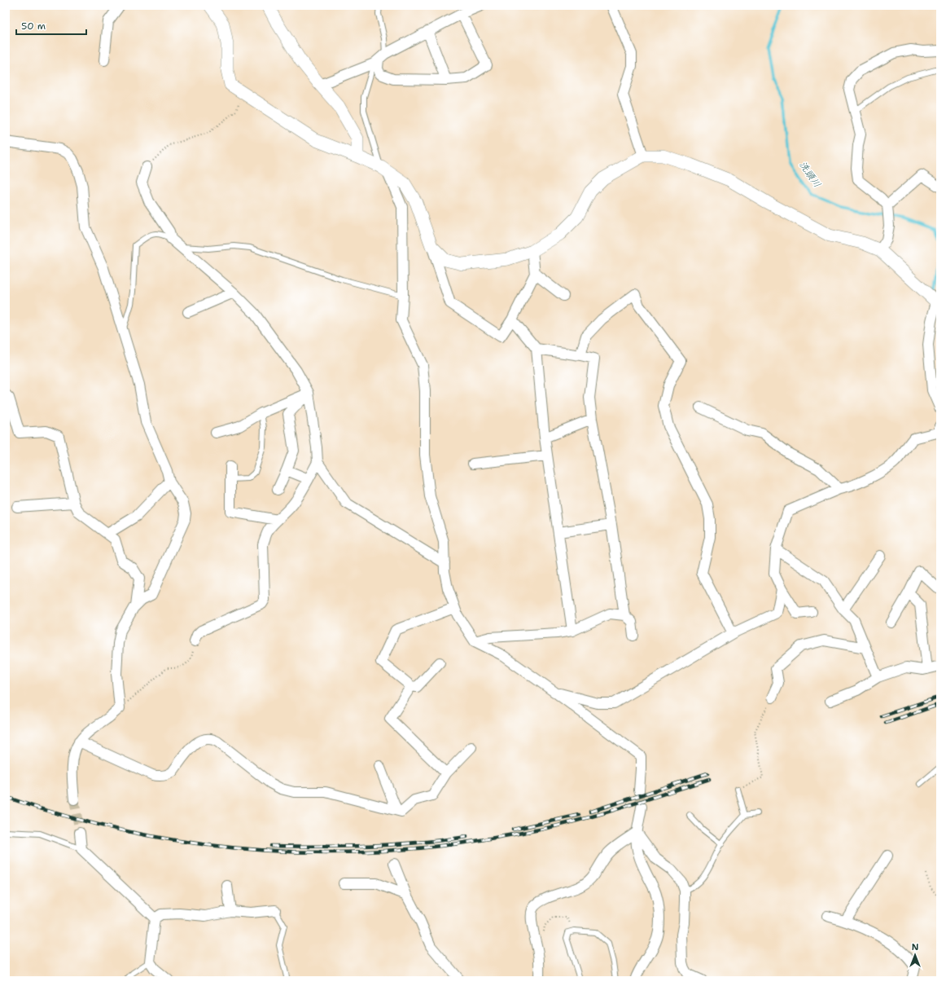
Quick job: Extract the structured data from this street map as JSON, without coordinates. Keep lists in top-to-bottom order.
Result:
{
  "water": ["洗頭川"],
  "scale_bar": "50 m",
  "north": "top"
}
